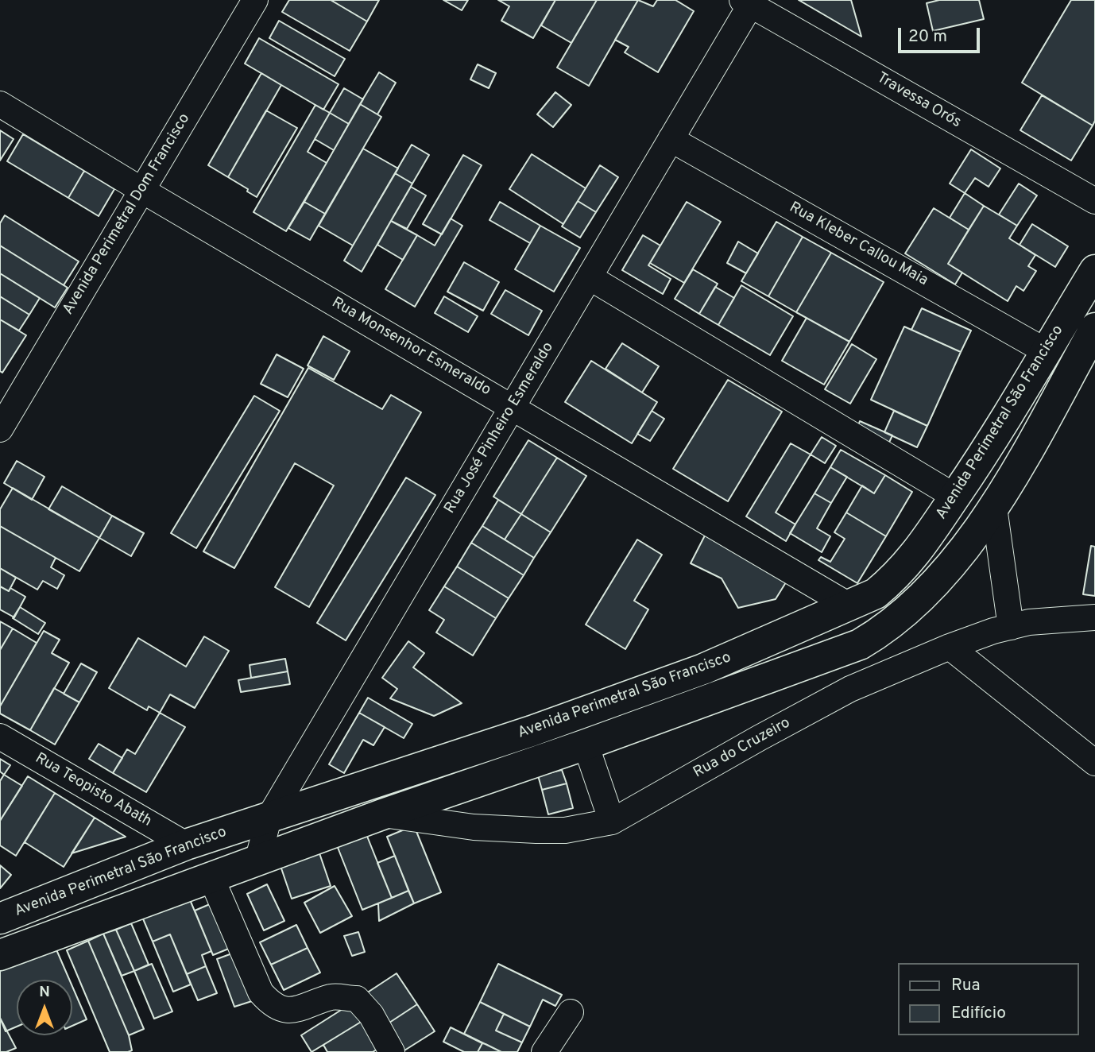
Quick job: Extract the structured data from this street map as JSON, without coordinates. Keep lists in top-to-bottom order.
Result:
{
  "streets": {
    "main road": ["Avenida Perimetral São Francisco"],
    "street": [
      "Travessa Orós",
      "Avenida Perimetral Dom Francisco",
      "Rua Kleber Callou Maia",
      "Rua Monsenhor Esmeraldo",
      "Rua José Pinheiro Esmeraldo",
      "Rua do Cruzeiro",
      "Rua Teopisto Abath"
    ]
  },
  "crossings": [
    ["Travessa Orós", "Rua José Pinheiro Esmeraldo"],
    ["Avenida Perimetral Dom Francisco", "Rua Monsenhor Esmeraldo"],
    ["Rua Kleber Callou Maia", "Avenida Perimetral São Francisco"],
    ["Rua Kleber Callou Maia", "Rua José Pinheiro Esmeraldo"],
    ["Rua Monsenhor Esmeraldo", "Avenida Perimetral São Francisco"],
    ["Rua Monsenhor Esmeraldo", "Rua José Pinheiro Esmeraldo"],
    ["Avenida Perimetral São Francisco", "Rua José Pinheiro Esmeraldo"],
    ["Avenida Perimetral São Francisco", "Rua do Cruzeiro"],
    ["Avenida Perimetral São Francisco", "Rua Teopisto Abath"]
  ],
  "legend": ["Rua", "Edifício"],
  "scale_bar": "20 m",
  "north": "top"
}
